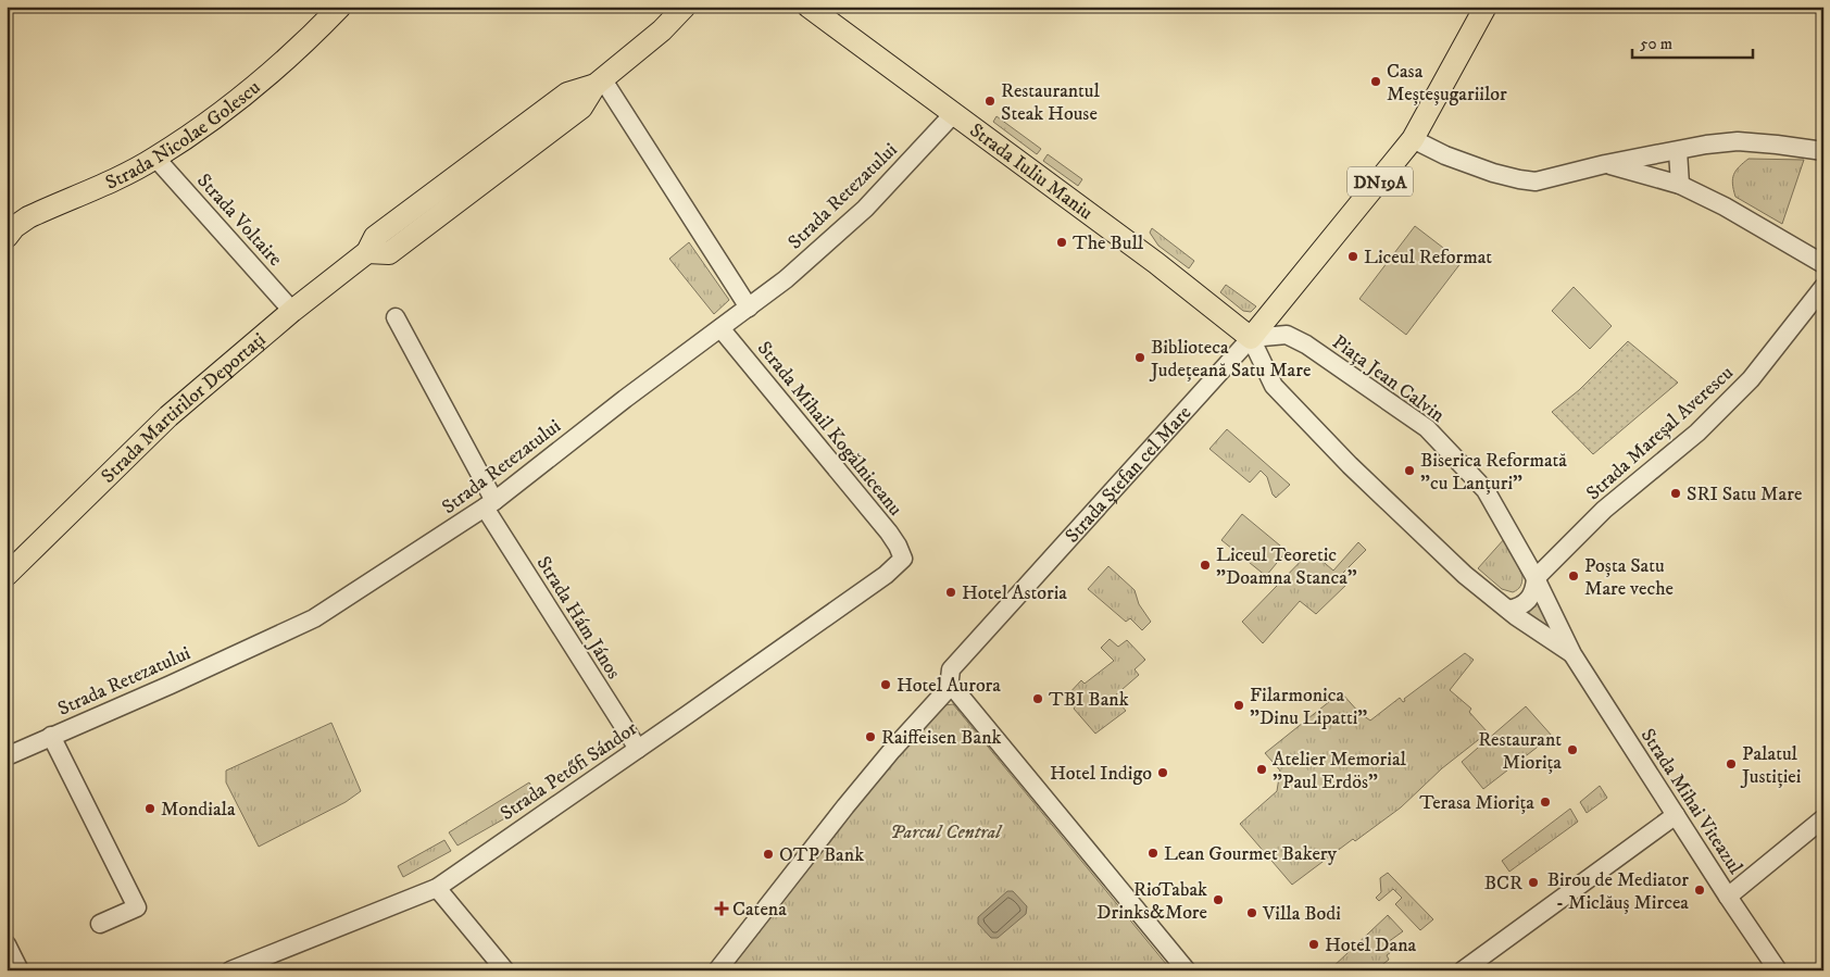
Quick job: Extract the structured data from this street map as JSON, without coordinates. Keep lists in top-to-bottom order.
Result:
{
  "streets": {
    "main road": [
      "Strada Nicolae Golescu",
      "Strada Iuliu Maniu",
      "DN19A",
      "Strada Martirilor Deportați",
      "Strada Ștefan cel Mare"
    ],
    "street": [
      "Strada Retezatului",
      "Strada Voltaire",
      "Piața Jean Calvin",
      "Strada Mihail Kogălniceanu",
      "Strada Mareșal Averescu",
      "Strada Hám János",
      "Strada Petőfi Sándor",
      "Strada Mihai Viteazul"
    ]
  },
  "crossings": [
    ["Strada Nicolae Golescu", "Strada Voltaire"],
    ["Strada Iuliu Maniu", "Strada Retezatului"],
    ["Strada Iuliu Maniu", "Piața Jean Calvin"],
    ["Strada Iuliu Maniu", "Strada Ștefan cel Mare"],
    ["Strada Retezatului", "Strada Mihail Kogălniceanu"],
    ["Strada Retezatului", "Strada Hám János"],
    ["Strada Voltaire", "Strada Martirilor Deportați"],
    ["Piața Jean Calvin", "Strada Mareșal Averescu"],
    ["Piața Jean Calvin", "Strada Ștefan cel Mare"],
    ["Piața Jean Calvin", "Strada Mihai Viteazul"],
    ["Strada Mihail Kogălniceanu", "Strada Petőfi Sándor"],
    ["Strada Mareșal Averescu", "Strada Mihai Viteazul"],
    ["Strada Hám János", "Strada Petőfi Sándor"]
  ],
  "parks": ["Parcul Central"],
  "places": {
    "other": [
      "Casa Meșteșugariilor",
      "Restaurantul Steak House",
      "The Bull",
      "Liceul Reformat",
      "Biblioteca Judeţeană Satu Mare",
      "Biserica Reformată \"cu Lanțuri\"",
      "SRI Satu Mare",
      "Liceul Teoretic \"Doamna Stanca\"",
      "Poșta Satu Mare veche",
      "Hotel Astoria",
      "Hotel Aurora",
      "TBI Bank",
      "Filarmonica \"Dinu Lipatti\"",
      "Raiffeisen Bank",
      "Restaurant Miorița",
      "Palatul Justiției",
      "Atelier Memorial \"Paul Erdös\"",
      "Hotel Indigo",
      "Terasa Miorița",
      "Mondiala",
      "Lean Gourmet Bakery",
      "OTP Bank",
      "BCR",
      "Birou de Mediator - Miclăuș Mircea",
      "RioTabak Drinks&More",
      "Villa Bodi",
      "Hotel Dana"
    ],
    "health": ["Catena"]
  },
  "scale_bar": "50 m"
}
